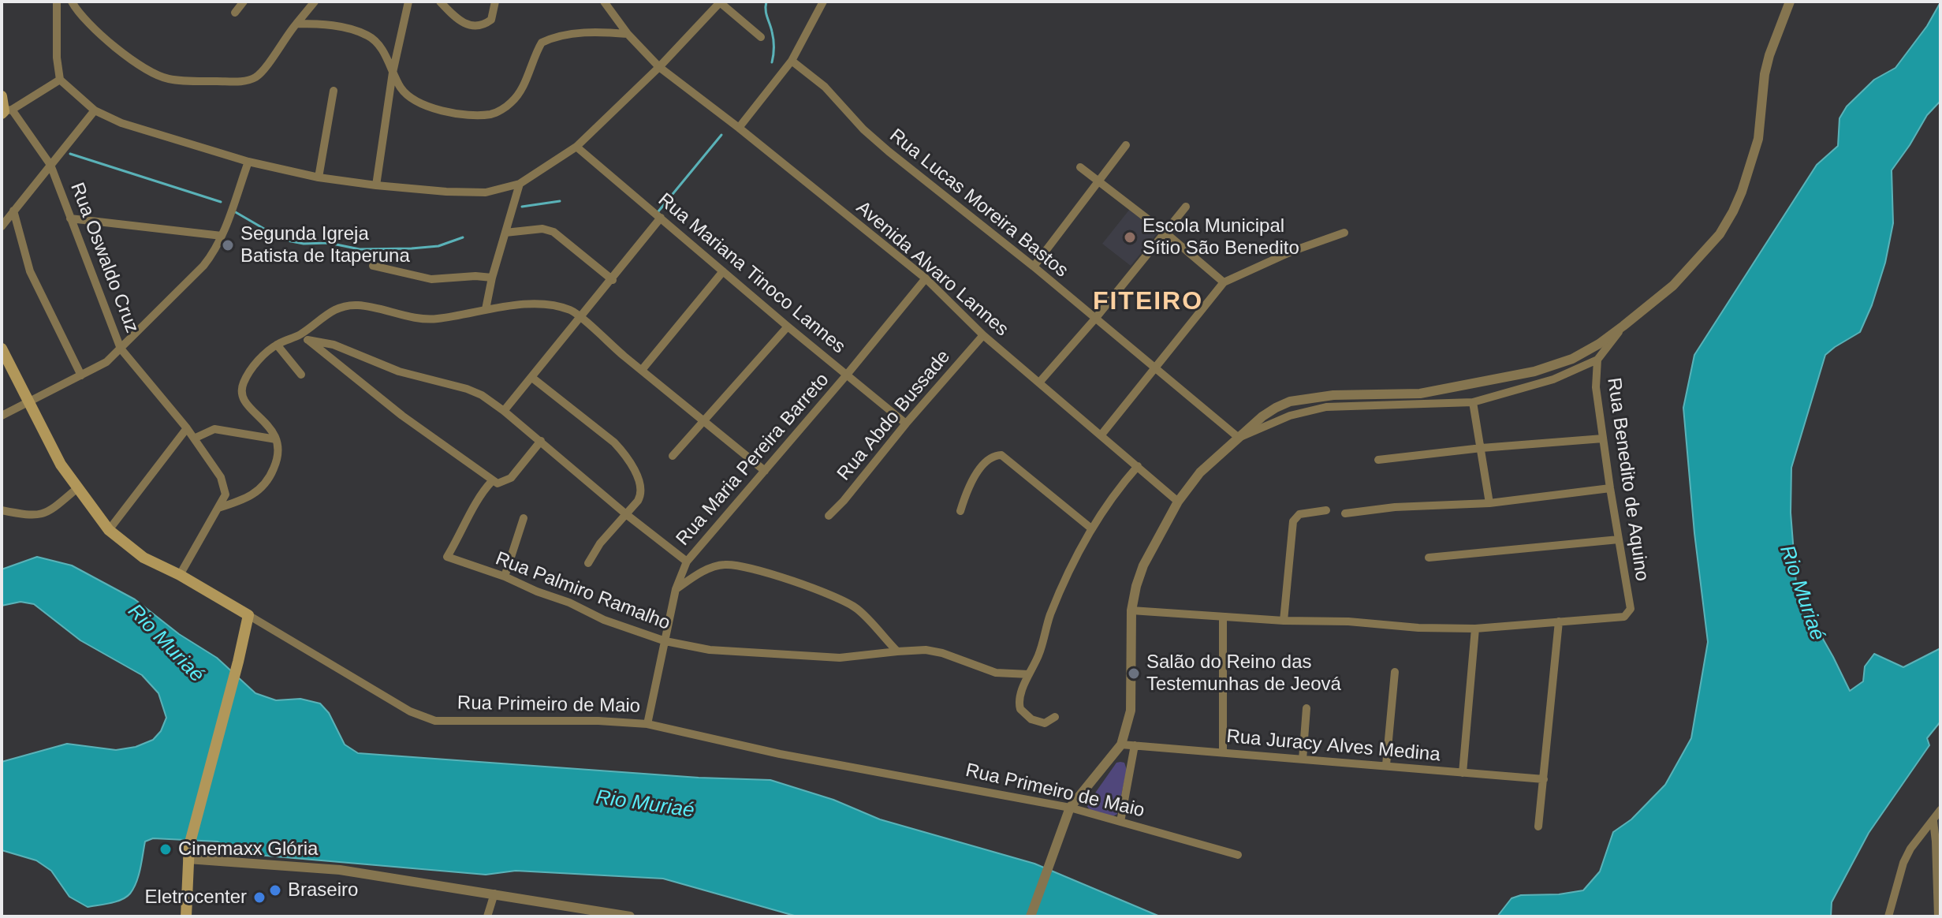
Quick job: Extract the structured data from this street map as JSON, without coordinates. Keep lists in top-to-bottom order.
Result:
{
  "streets": {
    "main road": ["Rua Oswaldo Cruz", "Rua Primeiro de Maio"],
    "street": [
      "Rua Lucas Moreira Bastos",
      "Avenida Alvaro Lannes",
      "Rua Mariana Tinoco Lannes",
      "Rua Abdo Bussade",
      "Rua Maria Pereira Barreto",
      "Rua Benedito de Aquino",
      "Rua Palmiro Ramalho",
      "Rua Juracy Alves Medina"
    ]
  },
  "crossings": [
    ["Avenida Alvaro Lannes", "Rua Abdo Bussade"],
    ["Avenida Alvaro Lannes", "Rua Maria Pereira Barreto"],
    ["Rua Mariana Tinoco Lannes", "Rua Abdo Bussade"],
    ["Rua Mariana Tinoco Lannes", "Rua Maria Pereira Barreto"],
    ["Rua Maria Pereira Barreto", "Rua Palmiro Ramalho"],
    ["Rua Maria Pereira Barreto", "Rua Primeiro de Maio"]
  ],
  "districts": ["FITEIRO"],
  "water": ["Rio Muriaé"],
  "places": [
    "Escola Municipal Sítio São Benedito",
    "Segunda Igreja Batista de Itaperuna",
    "Salão do Reino das Testemunhas de Jeová",
    "Cinemaxx Glória",
    "Braseiro",
    "Eletrocenter"
  ]
}
